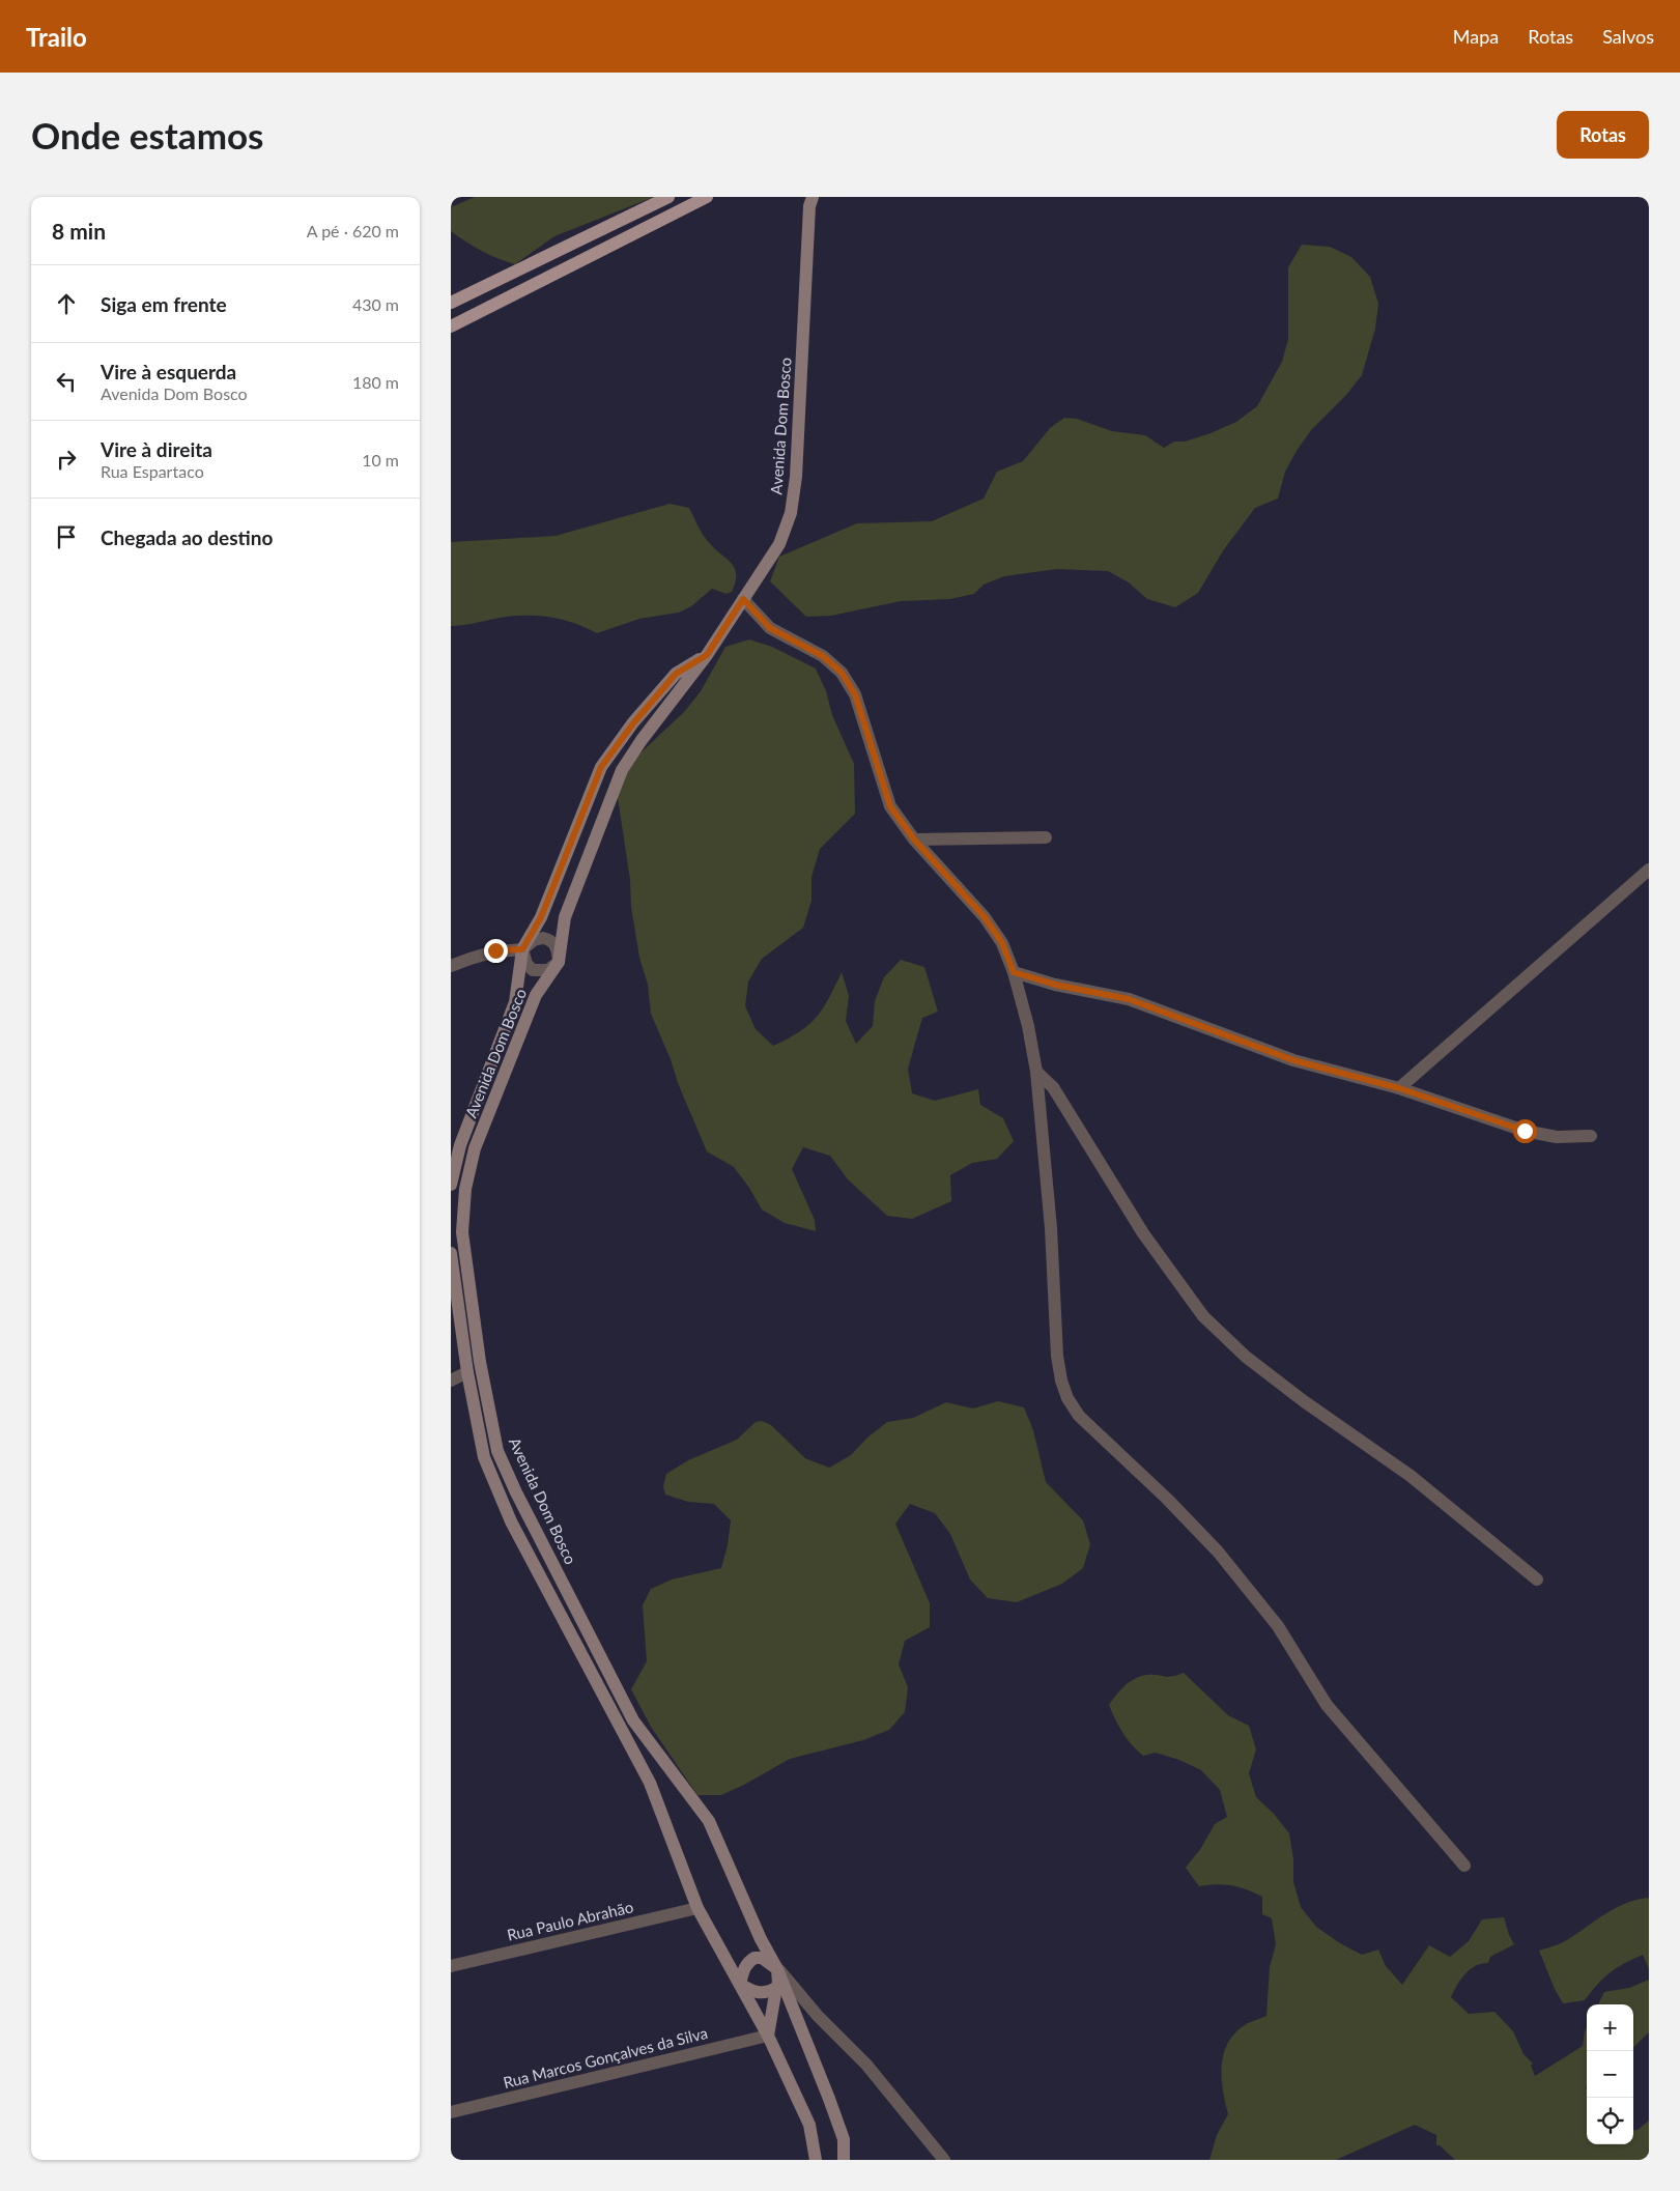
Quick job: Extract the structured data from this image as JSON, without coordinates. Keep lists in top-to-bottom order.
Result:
{
  "streets": {
    "street": ["Avenida Dom Bosco", "Rua Paulo Abrahão", "Rua Marcos Gonçalves da Silva"]
  },
  "page": {
    "header": "Trailo",
    "nav": ["Mapa", "Rotas", "Salvos"],
    "buttons": "Rotas",
    "title": "Onde estamos",
    "heading": ["8 min", "A pé · 620 m"],
    "list": [
      ["Siga em frente", "430 m"],
      ["Vire à esquerda", "Avenida Dom Bosco", "180 m"],
      ["Vire à direita", "Rua Espartaco", "10 m"],
      "Chegada ao destino"
    ],
    "map_buttons": ["+", "−"]
  }
}
